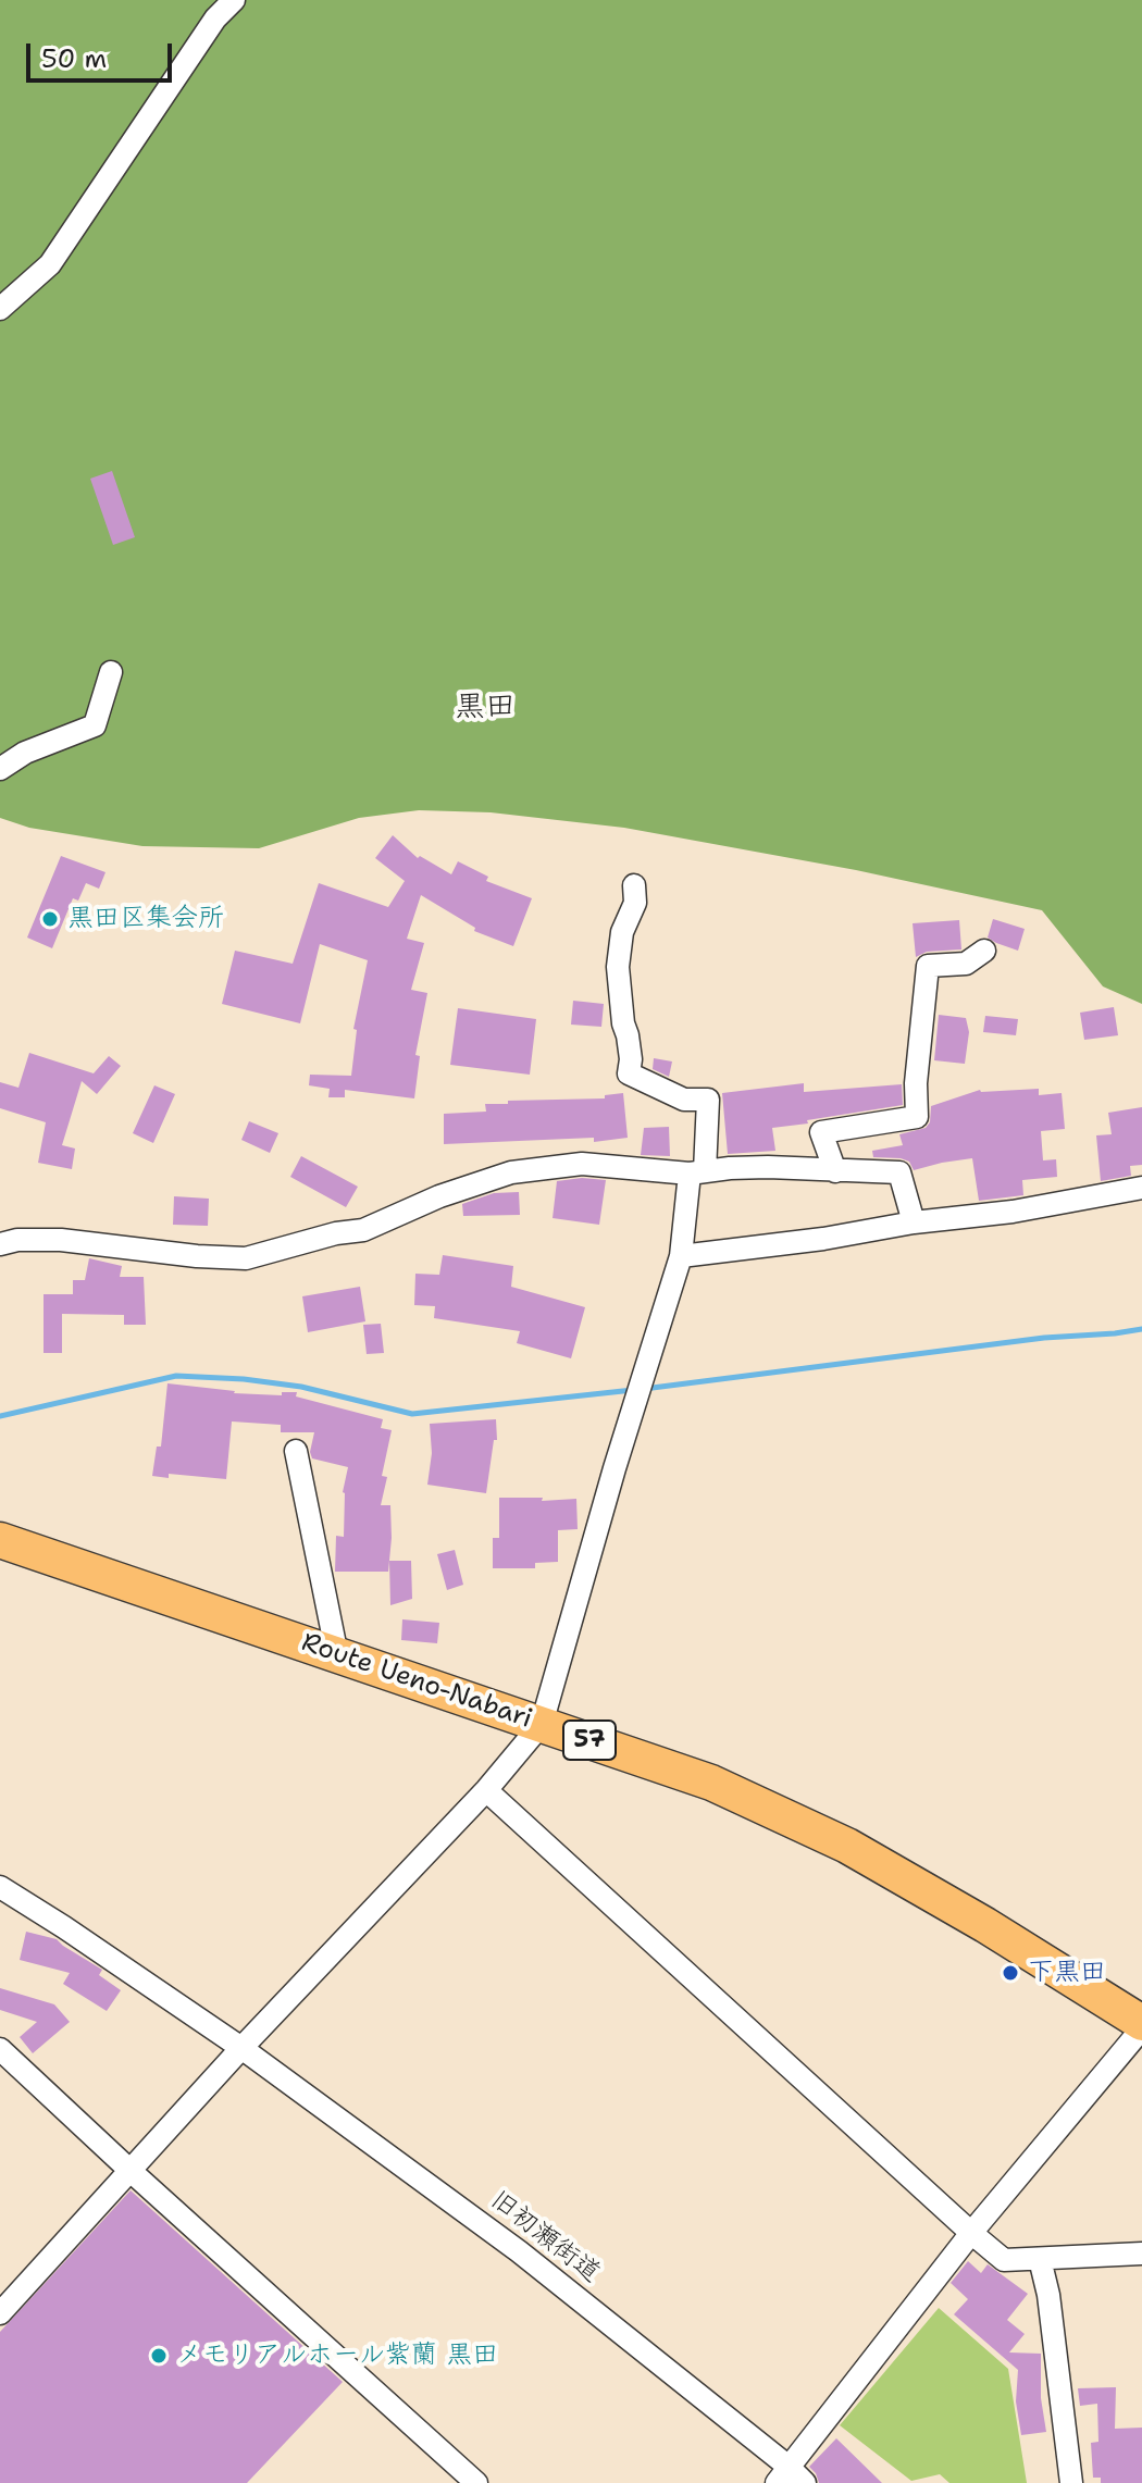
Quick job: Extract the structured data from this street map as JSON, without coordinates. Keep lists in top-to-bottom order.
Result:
{
  "streets": {
    "main road": ["Route Ueno-Nabari", "57"],
    "street": ["旧初瀬街道"]
  },
  "districts": ["黒田"],
  "places": ["黒田区集会所", "下黒田", "メモリアルホール紫蘭 黒田"],
  "scale_bar": "50 m"
}
